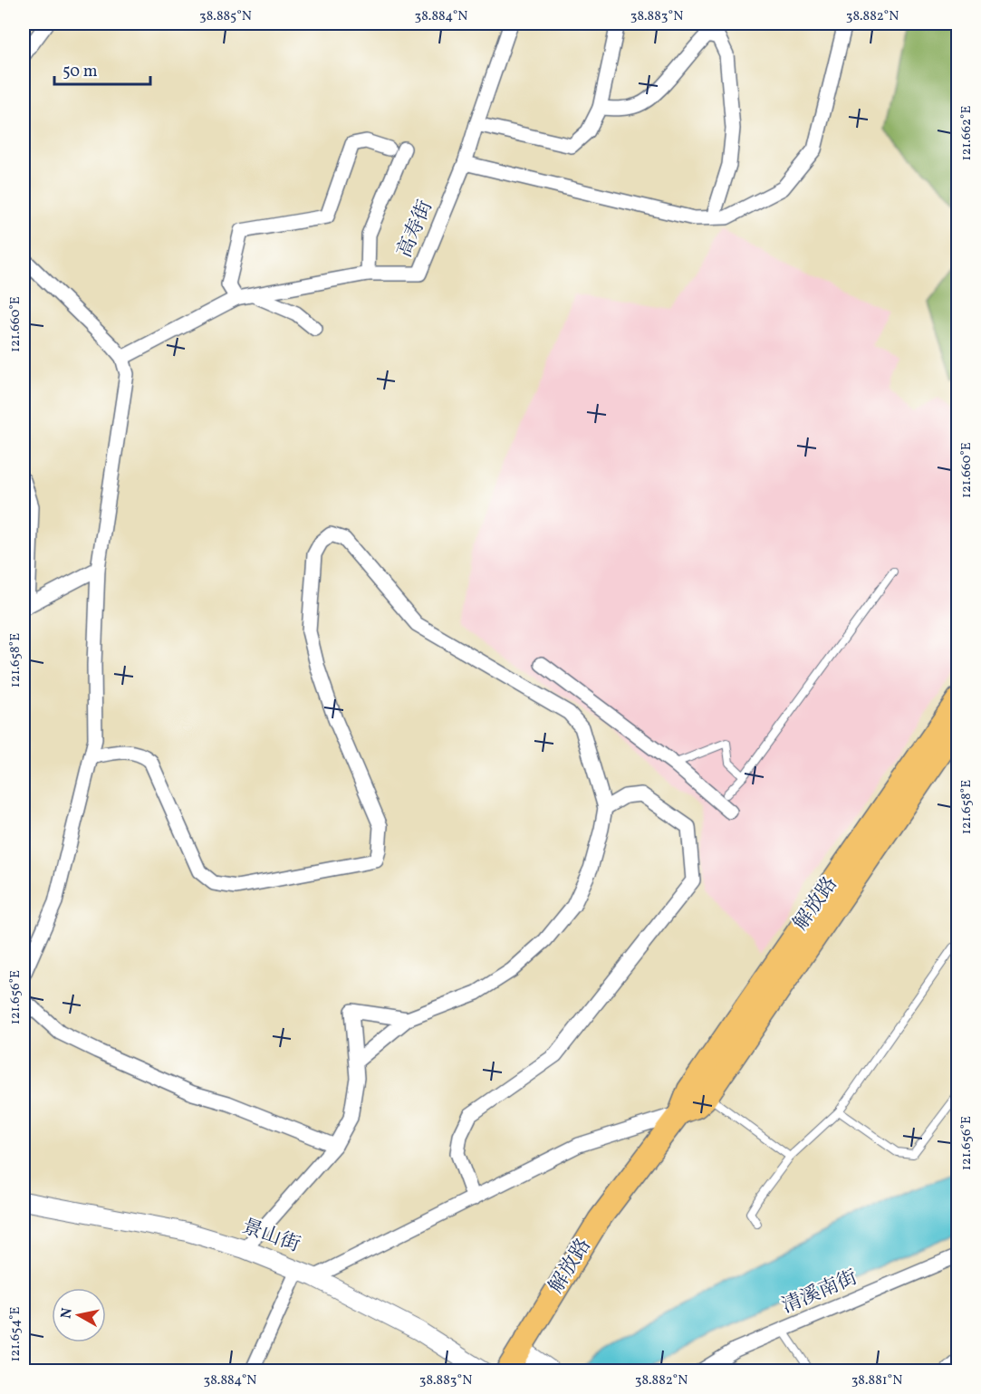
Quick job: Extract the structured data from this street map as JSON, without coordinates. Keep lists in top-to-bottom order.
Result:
{
  "streets": {
    "main road": ["解放路"],
    "street": ["高寿街", "景山街", "清溪南街"]
  },
  "scale_bar": "50 m",
  "north": "left",
  "coordinates": [
    "38.885°N",
    "38.884°N",
    "38.883°N",
    "38.882°N",
    "121.662°E",
    "121.660°E",
    "121.658°E",
    "121.656°E",
    "121.654°E",
    "38.881°N"
  ]
}
